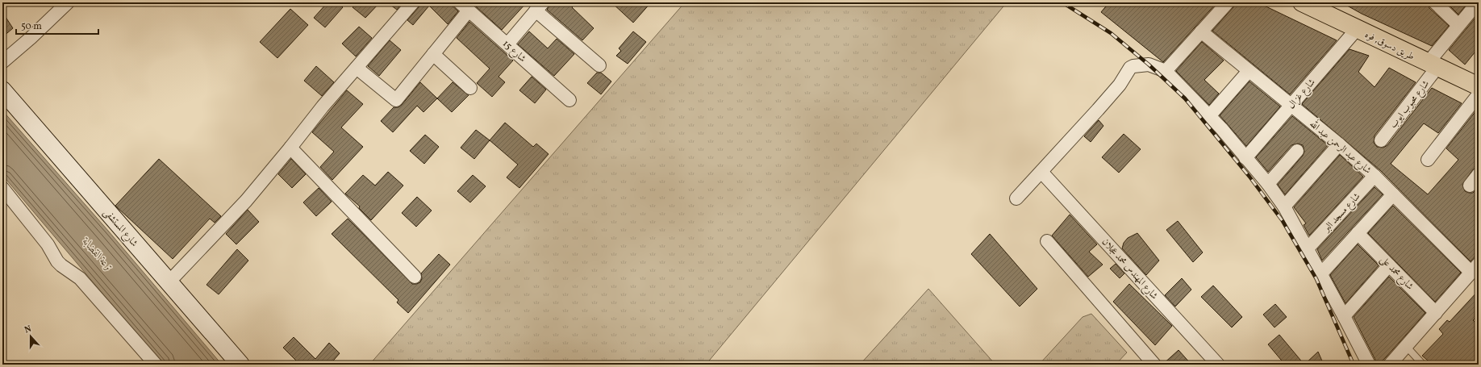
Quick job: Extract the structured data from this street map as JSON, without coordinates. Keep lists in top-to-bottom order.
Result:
{
  "streets": {
    "main road": ["طريق دسوق, فوه", "شارع المستشفى"],
    "street": [
      "شارع 15",
      "شارع غزال",
      "شارع محبوب ايوب",
      "شارع عبد الرحمن عبد الله",
      "شارع مسجد البر",
      "شارع المهندس محمد عجلان",
      "شارع محمد على"
    ]
  },
  "crossings": [
    ["طريق دسوق, فوه", "شارع غزال"],
    ["طريق دسوق, فوه", "شارع محبوب ايوب"],
    ["شارع غزال", "شارع عبد الرحمن عبد الله"],
    ["شارع عبد الرحمن عبد الله", "شارع مسجد البر"]
  ],
  "water": ["ترعة القضابة"],
  "scale_bar": "50 m",
  "north": "top"
}
